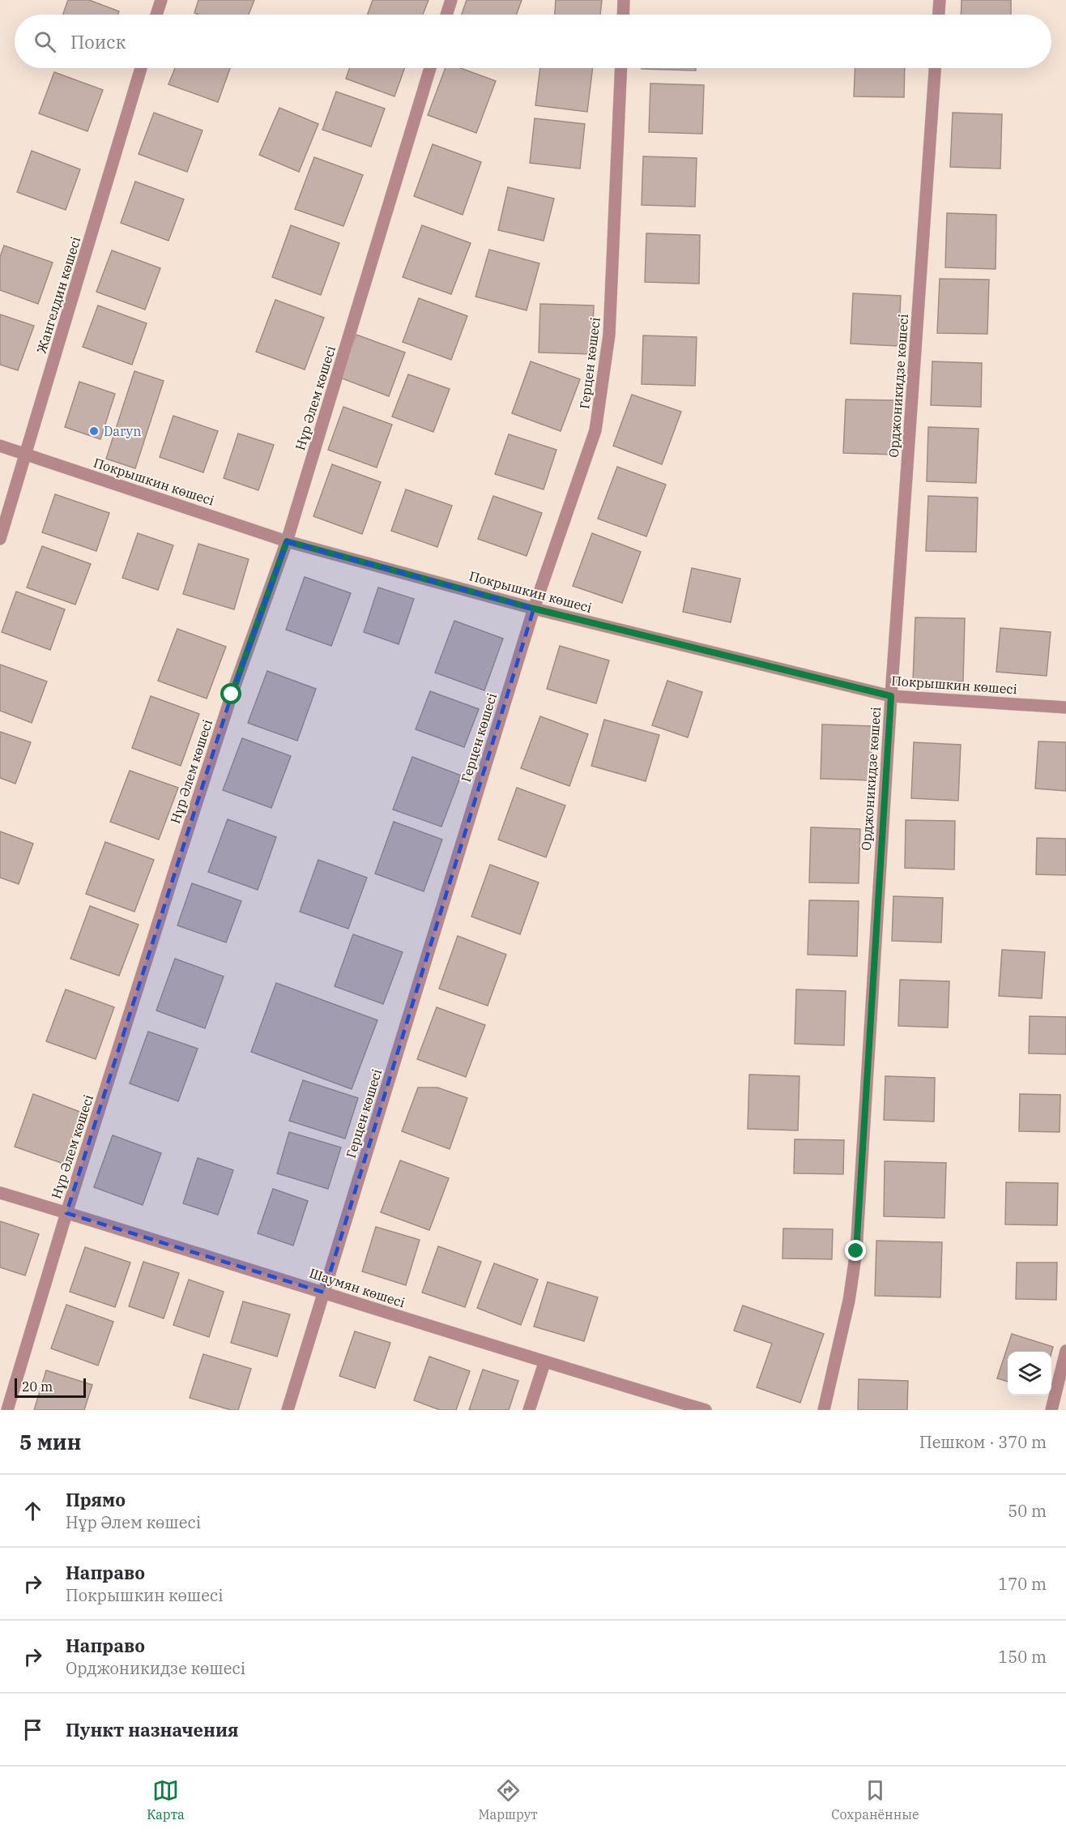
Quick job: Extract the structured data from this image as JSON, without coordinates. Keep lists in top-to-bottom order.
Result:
{
  "streets": {
    "street": [
      "Жангелдин көшесі",
      "Герцен көшесі",
      "Орджоникидзе көшесі",
      "Нұр Әлем көшесі",
      "Покрышкин көшесі",
      "Шаумян көшесі"
    ]
  },
  "crossings": [
    ["Жангелдин көшесі", "Покрышкин көшесі"],
    ["Герцен көшесі", "Покрышкин көшесі"],
    ["Герцен көшесі", "Шаумян көшесі"],
    ["Орджоникидзе көшесі", "Покрышкин көшесі"],
    ["Нұр Әлем көшесі", "Покрышкин көшесі"],
    ["Нұр Әлем көшесі", "Шаумян көшесі"]
  ],
  "places": ["Daryn"],
  "scale_bar": "20 m",
  "page": {
    "search": "Поиск",
    "scale": "20 m",
    "heading": ["5 мин", "Пешком · 370 m"],
    "list": [
      ["Прямо", "Нұр Әлем көшесі", "50 m"],
      ["Направо", "Покрышкин көшесі", "170 m"],
      ["Направо", "Орджоникидзе көшесі", "150 m"],
      "Пункт назначения"
    ],
    "nav": ["Карта", "Маршрут", "Сохранённые"]
  }
}
